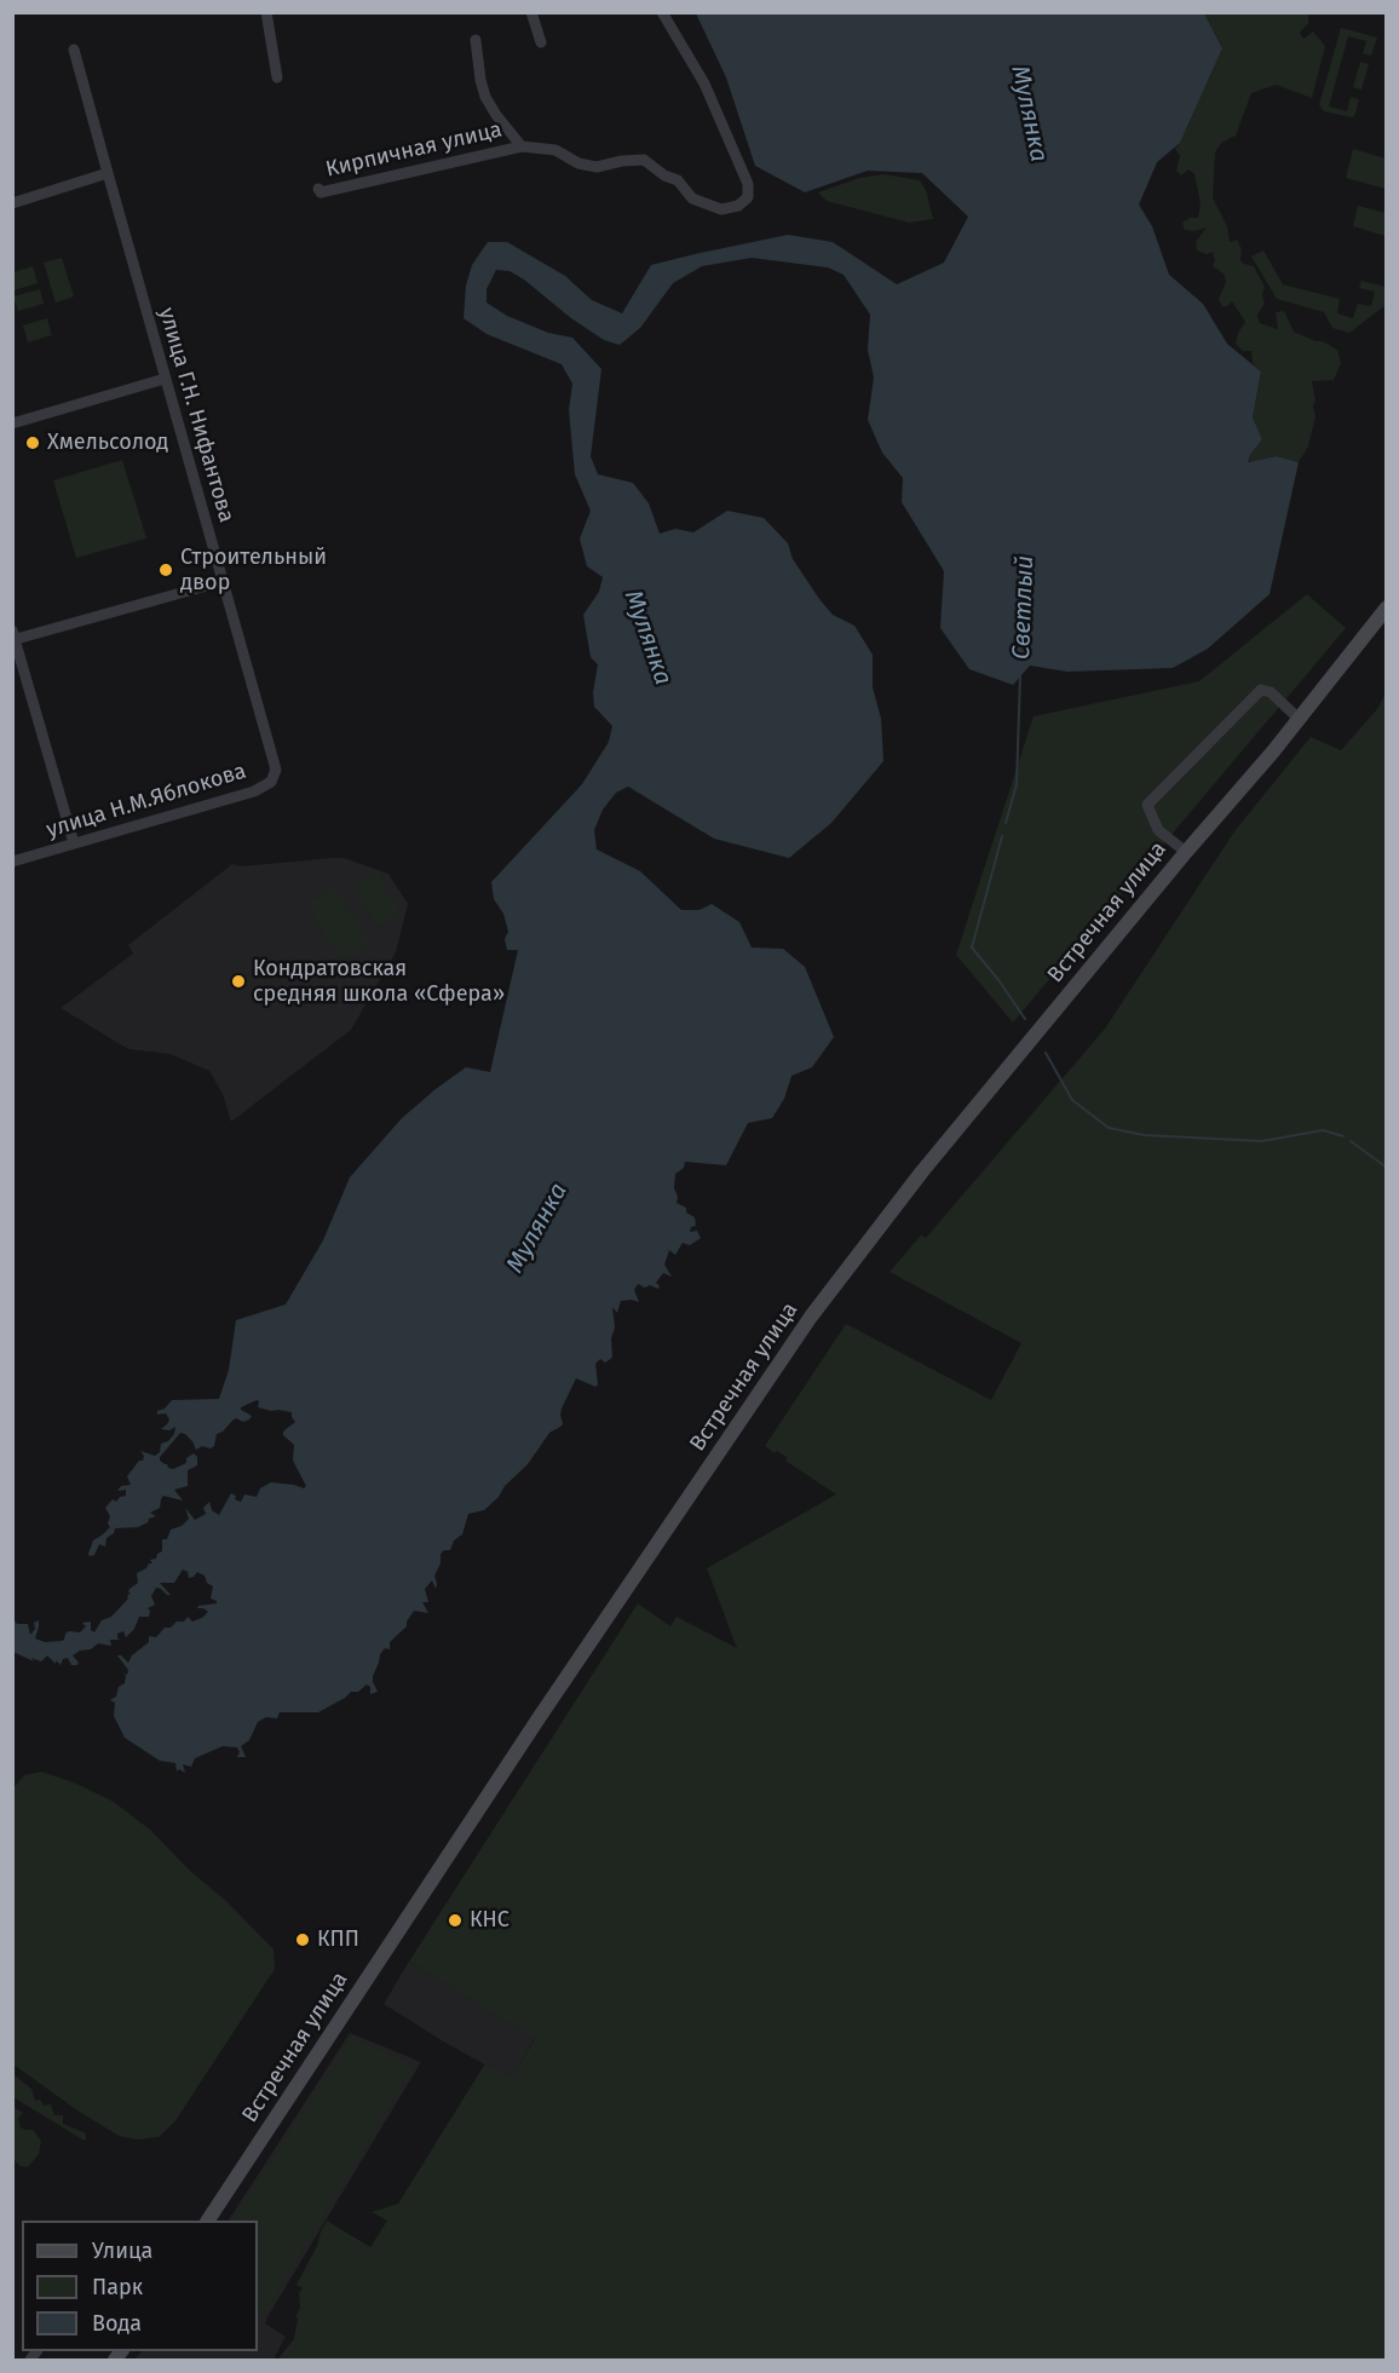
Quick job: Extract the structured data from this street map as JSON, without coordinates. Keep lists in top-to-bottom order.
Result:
{
  "streets": {
    "main road": ["Встречная улица"],
    "street": ["Кирпичная улица", "улица Г.Н. Нифантова", "улица Н.М.Яблокова"]
  },
  "crossings": [
    ["улица Г.Н. Нифантова", "улица Н.М.Яблокова"]
  ],
  "water": ["Мулянка", "Светлый"],
  "places": [
    "Хмельсолод",
    "Строительный двор",
    "Кондратовская средняя школа «Сфера»",
    "КНС",
    "КПП"
  ],
  "legend": ["Улица", "Парк", "Вода"]
}
